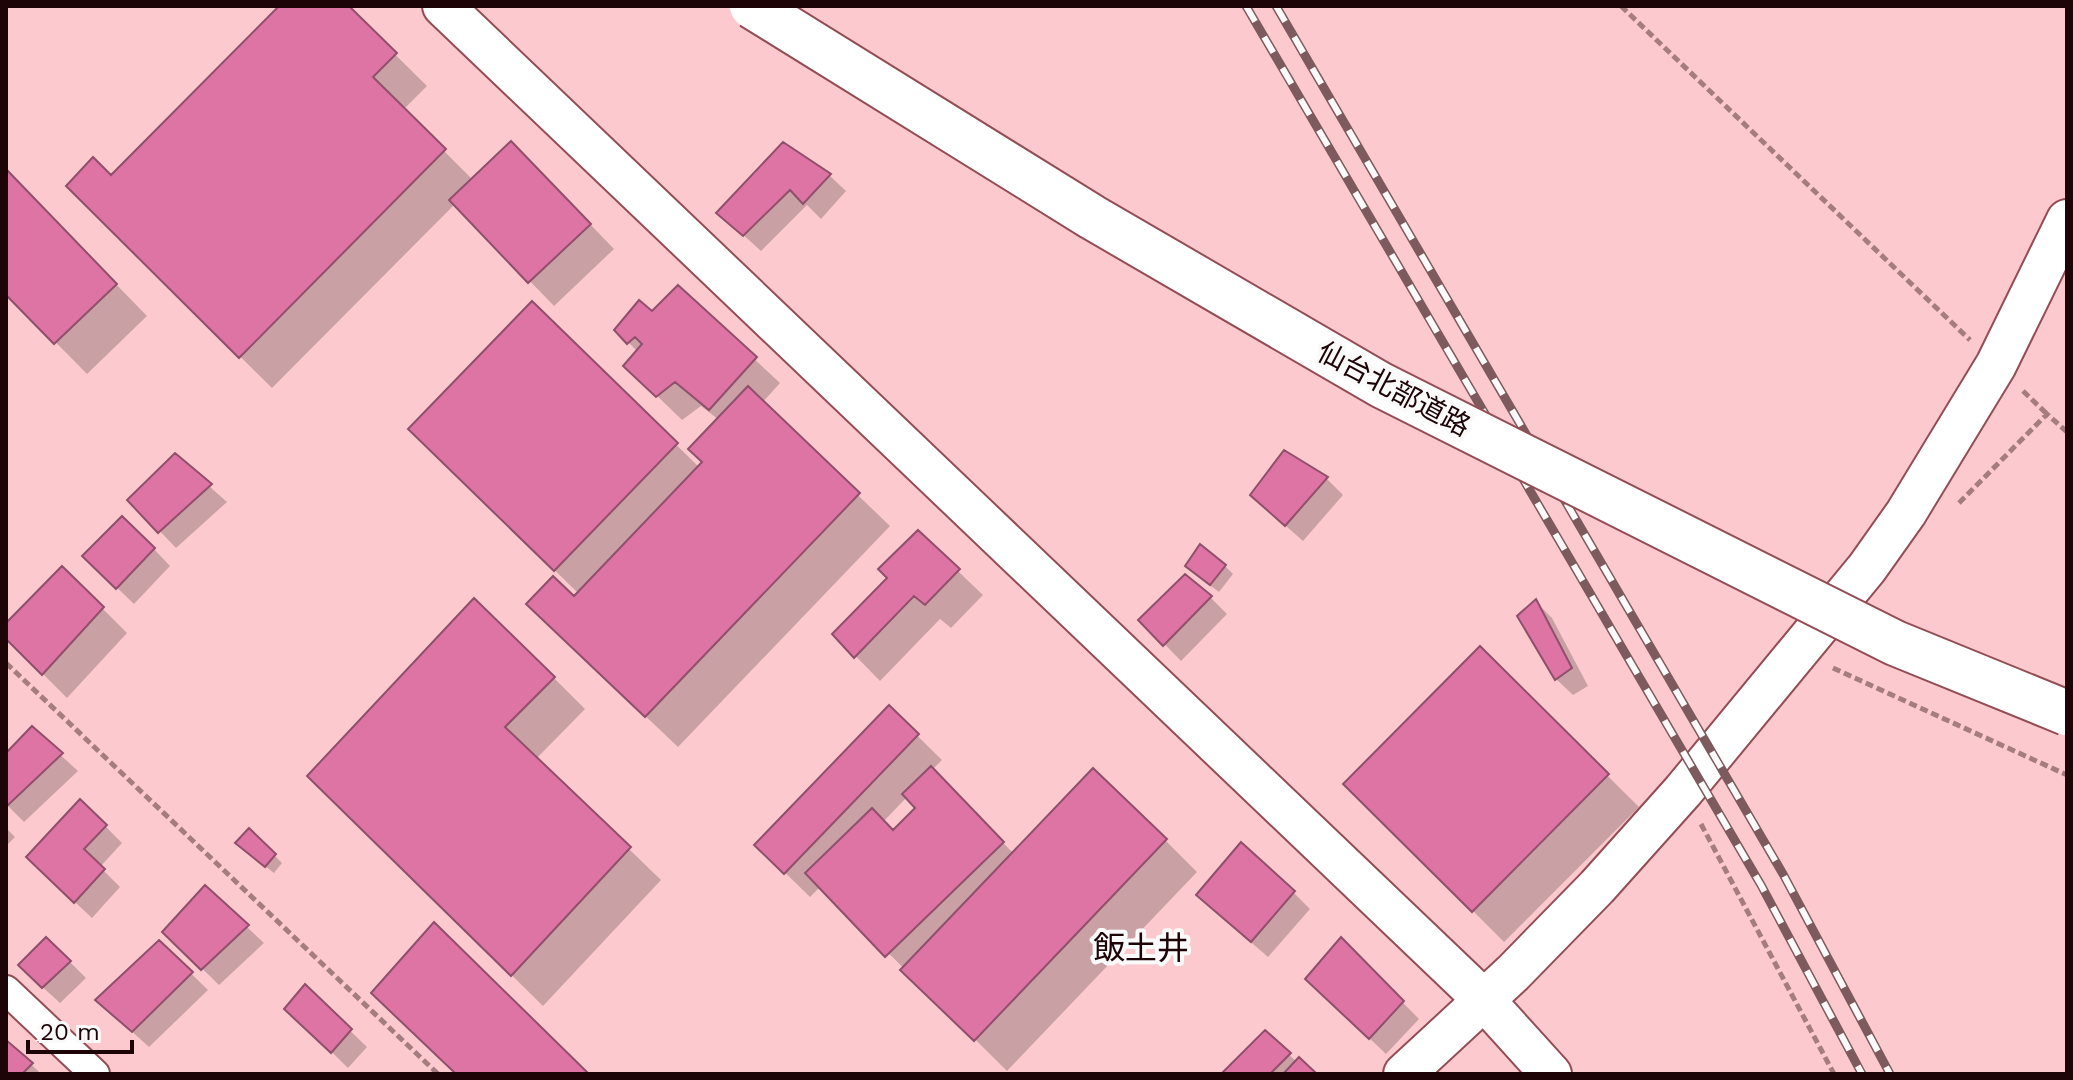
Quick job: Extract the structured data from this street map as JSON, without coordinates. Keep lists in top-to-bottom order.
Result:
{
  "streets": {
    "highway": ["仙台北部道路"]
  },
  "districts": ["飯土井"],
  "scale_bar": "20 m"
}
